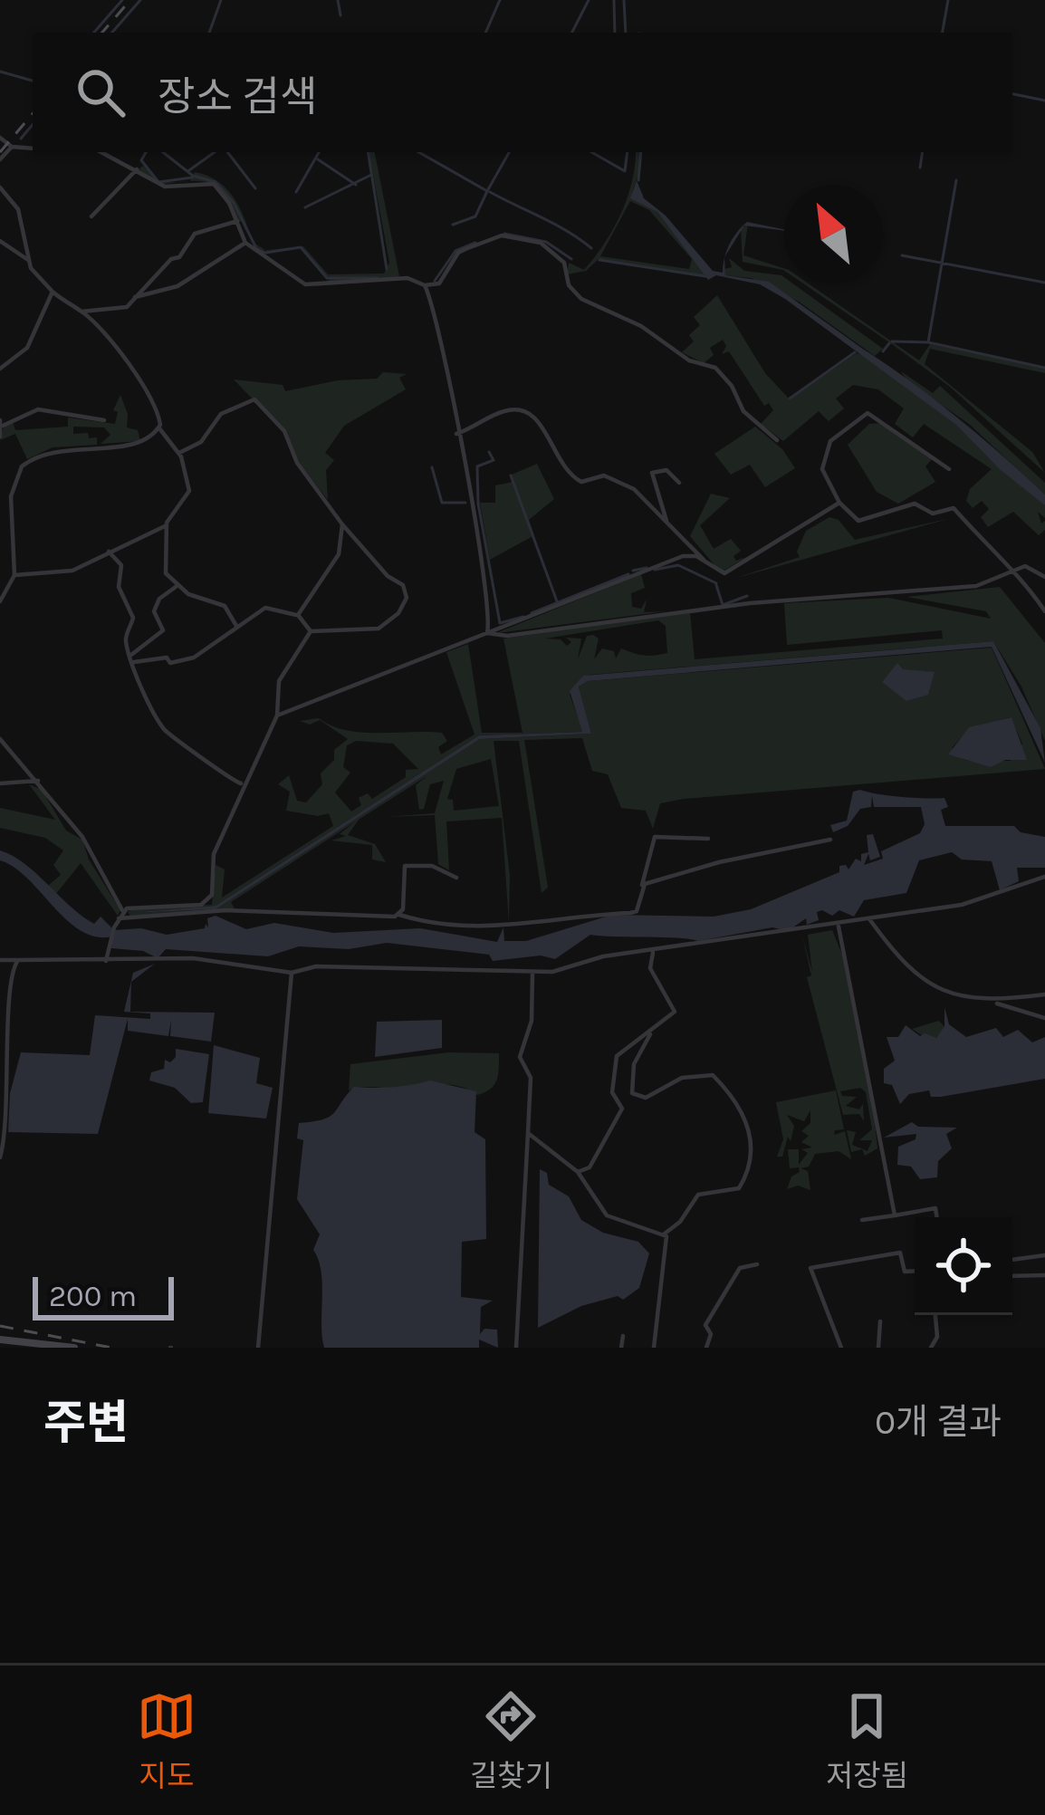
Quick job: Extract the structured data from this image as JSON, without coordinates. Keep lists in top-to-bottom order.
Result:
{
  "scale_bar": "200 m",
  "north": "top left",
  "page": {
    "search": "장소 검색",
    "scale": "200 m",
    "heading": ["주변", "0개 결과"],
    "nav": ["지도", "길찾기", "저장됨"]
  }
}
